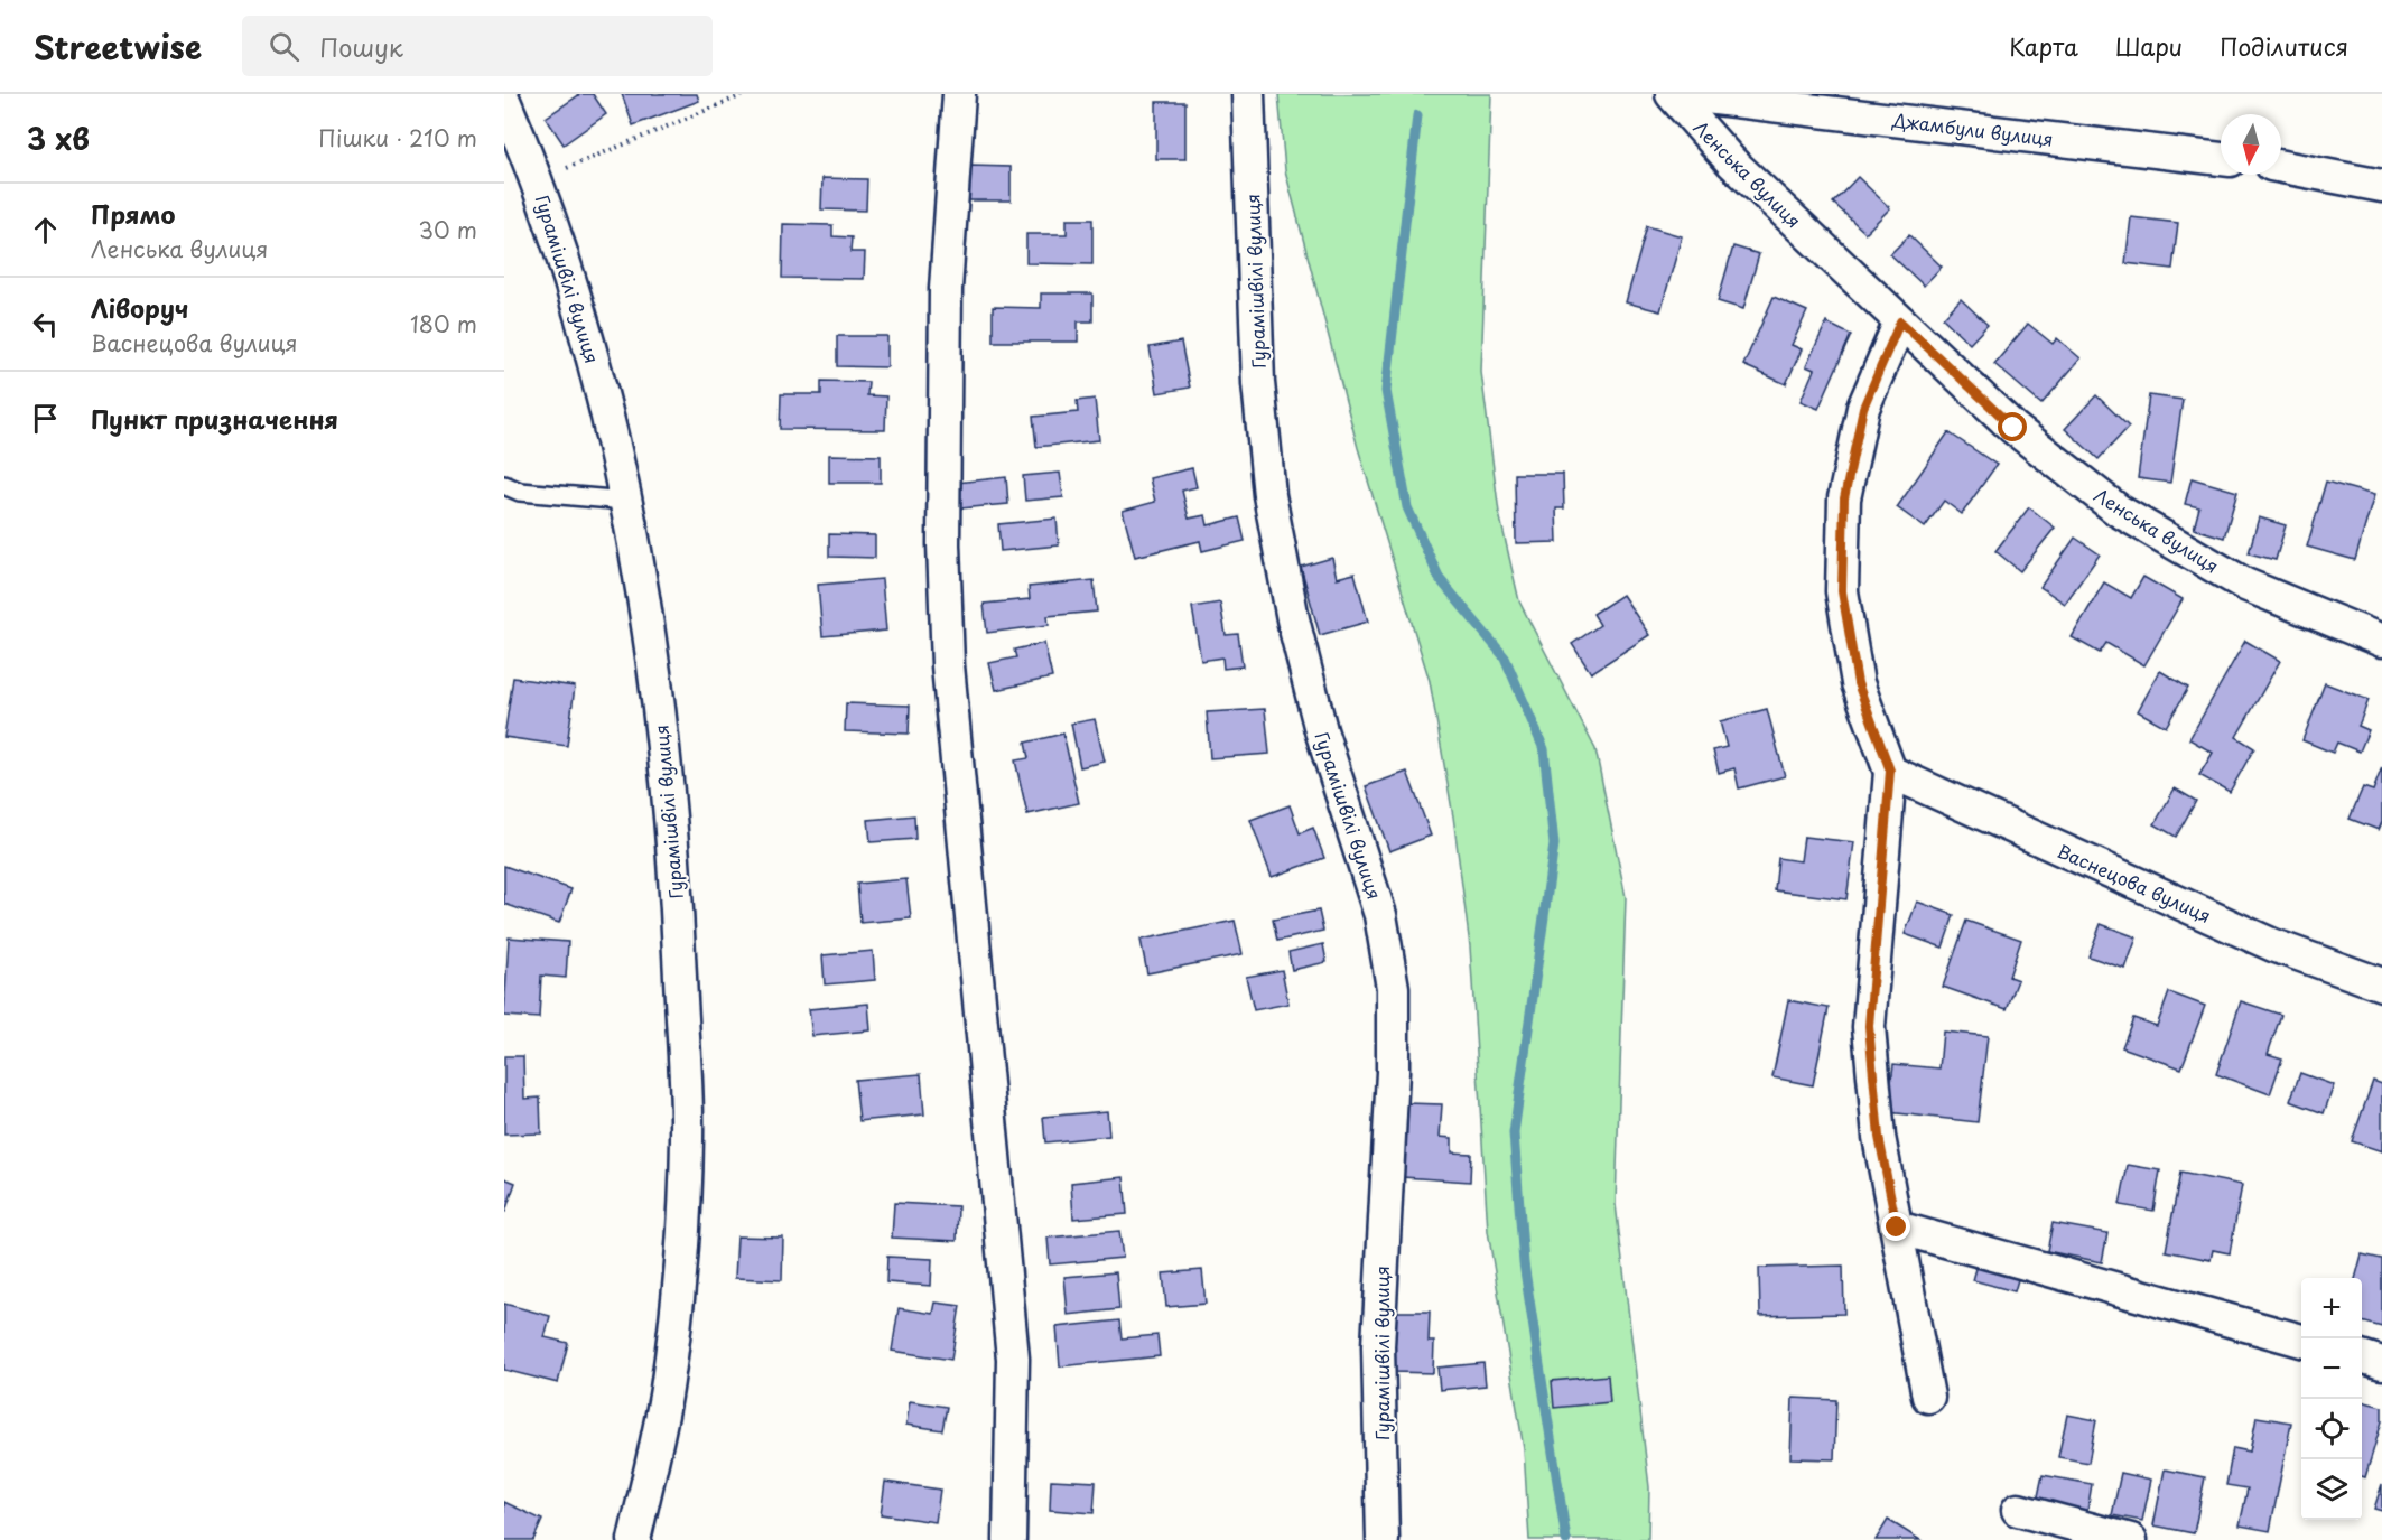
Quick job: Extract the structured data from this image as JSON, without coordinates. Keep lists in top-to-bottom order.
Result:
{
  "streets": {
    "street": [
      "Джамбули вулиця",
      "Ленська вулиця",
      "Гурамішвілі вулиця",
      "Васнецова вулиця"
    ]
  },
  "crossings": [
    ["Джамбули вулиця", "Ленська вулиця"]
  ],
  "north": "bottom",
  "page": {
    "header": "Streetwise",
    "search": "Пошук",
    "nav": ["Карта", "Шари", "Поділитися"],
    "heading": ["3 хв", "Пішки · 210 m"],
    "list": [
      ["Прямо", "Ленська вулиця", "30 m"],
      ["Ліворуч", "Васнецова вулиця", "180 m"],
      "Пункт призначення"
    ],
    "map_buttons": ["+", "−"]
  }
}
